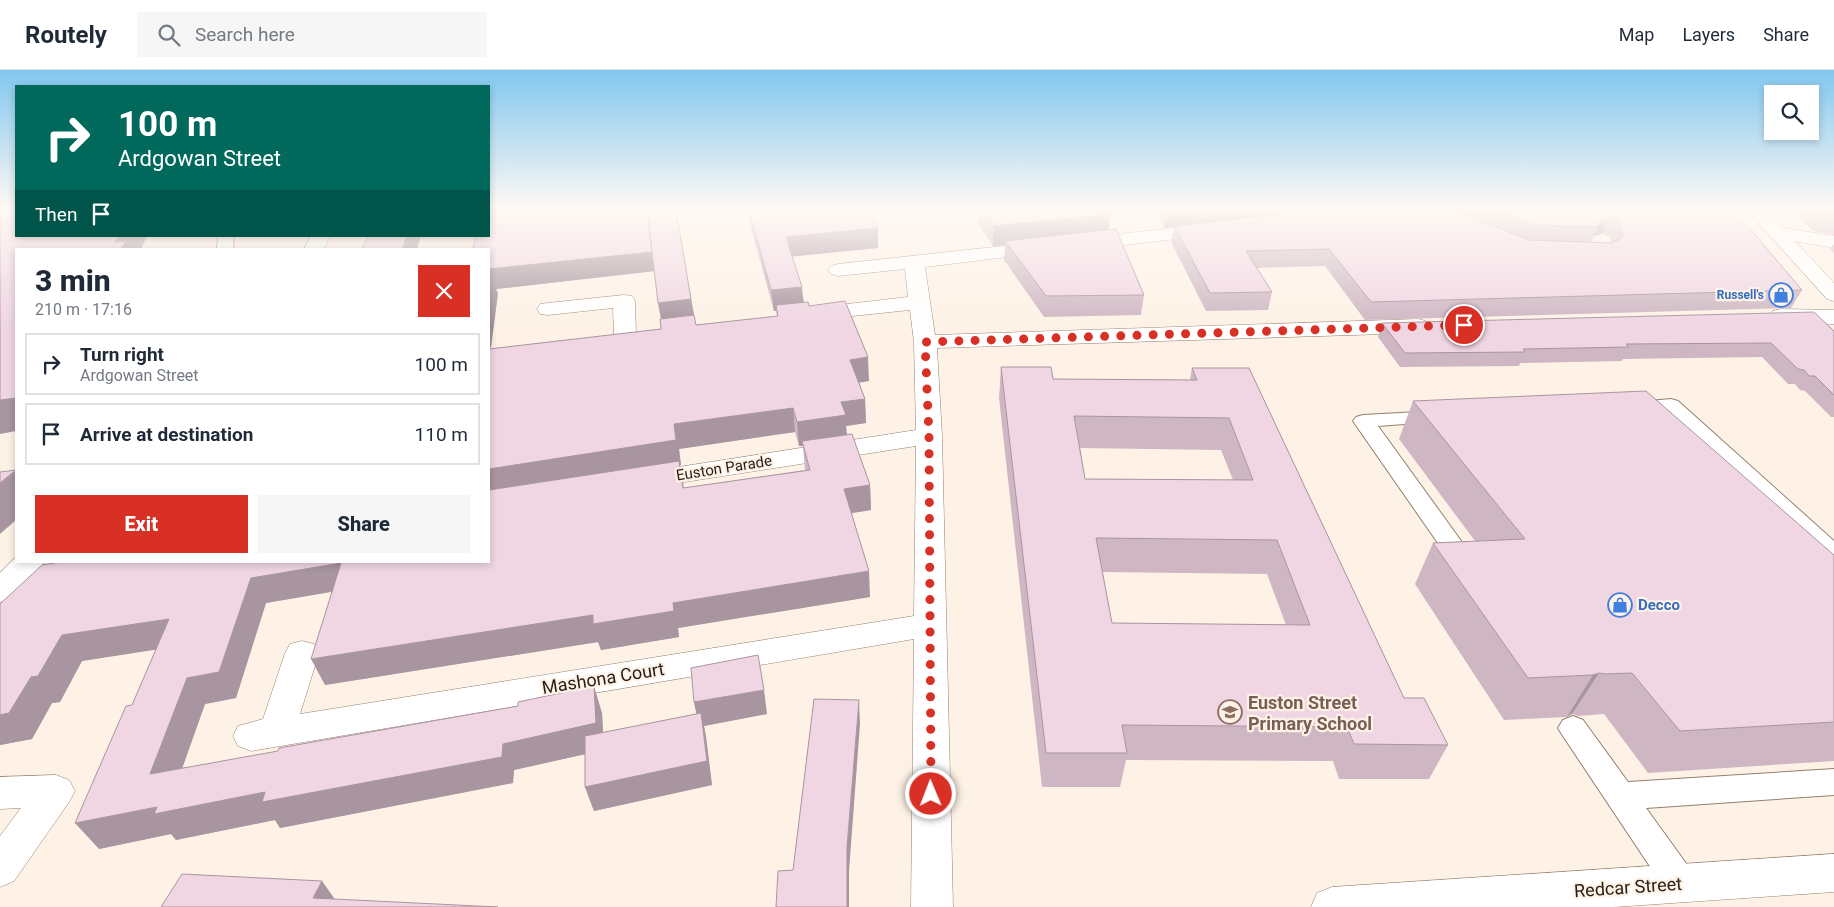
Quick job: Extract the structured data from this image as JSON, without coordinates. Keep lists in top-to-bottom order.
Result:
{
  "streets": {
    "street": ["Euston Parade", "Mashona Court", "Redcar Street"]
  },
  "places": {
    "shop": ["Russell's", "Decco"],
    "school or university": ["Euston Street Primary School"]
  },
  "page": {
    "header": "Routely",
    "search": "Search here",
    "nav": ["Map", "Layers", "Share"],
    "turn": ["100 m", "Ardgowan Street"],
    "then": "Then",
    "heading": ["3 min", "210 m · 17:16"],
    "list": [
      {
        "name": "Turn right",
        "note": "Ardgowan Street",
        "value": "100 m"
      },
      {
        "name": "Arrive at destination",
        "value": "110 m"
      }
    ],
    "buttons": ["Exit", "Share"]
  }
}
